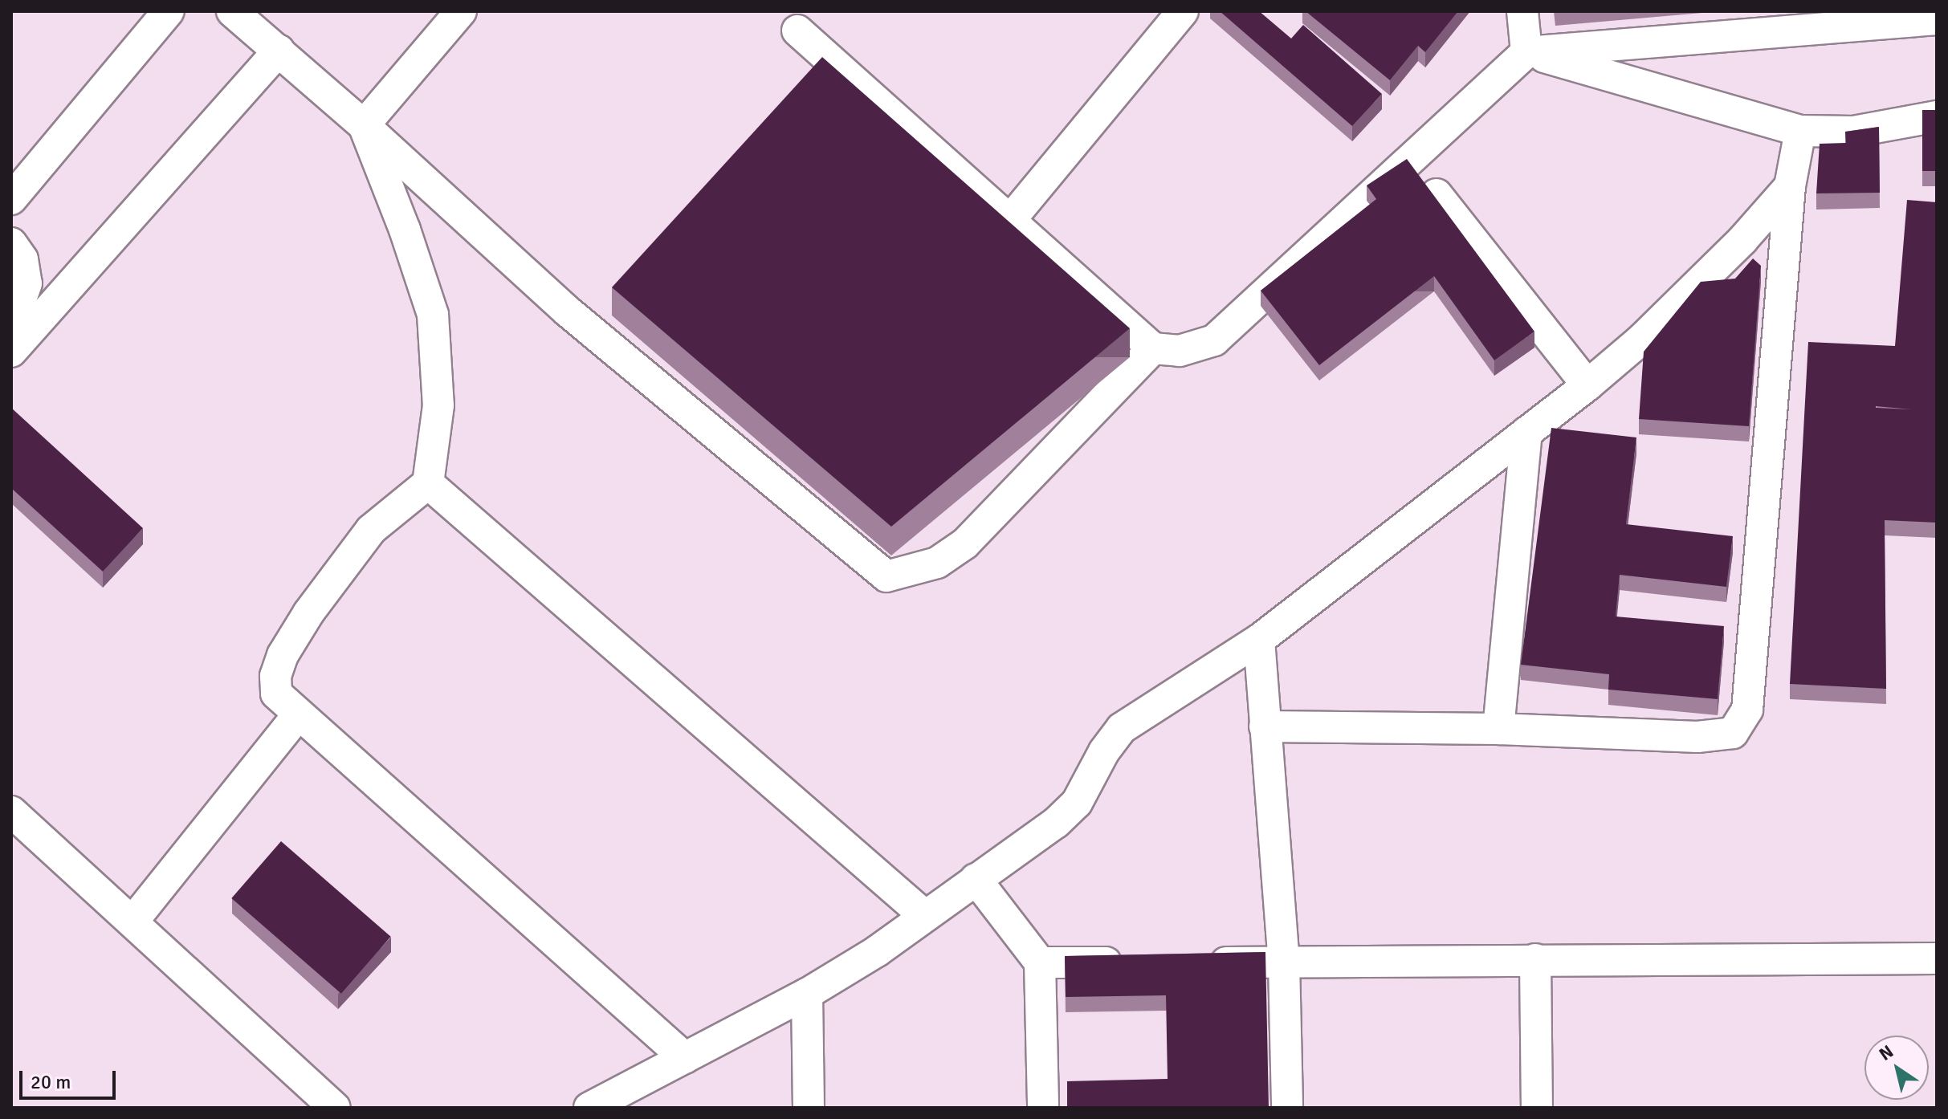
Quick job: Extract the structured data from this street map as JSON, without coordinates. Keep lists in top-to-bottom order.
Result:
{
  "scale_bar": "20 m",
  "north": "top left"
}
